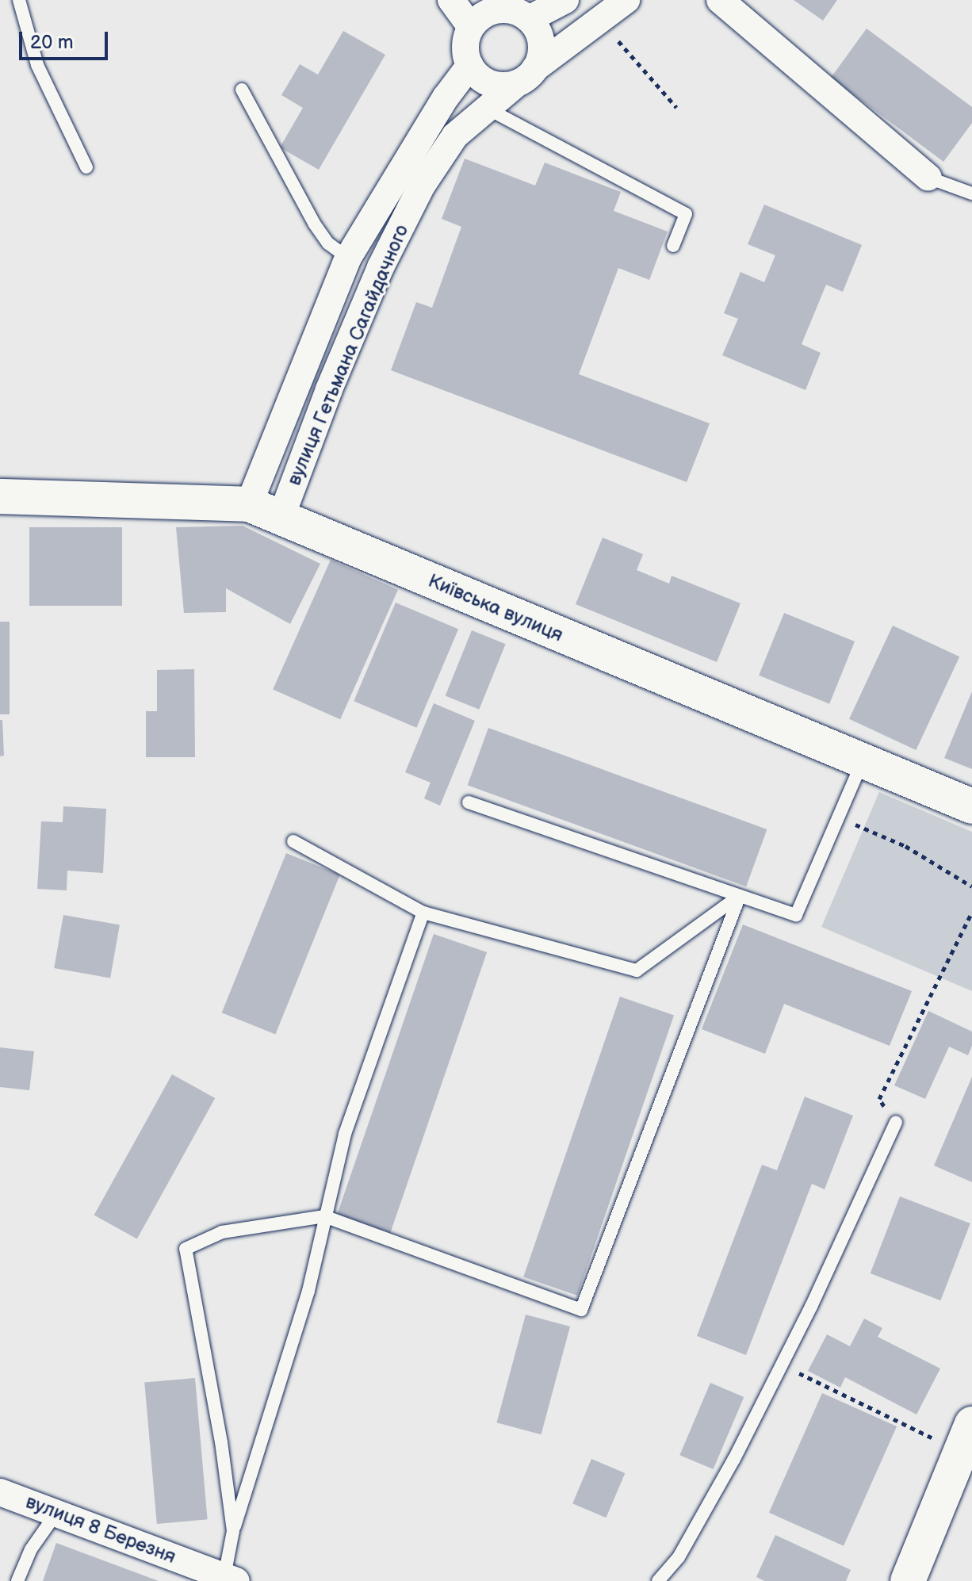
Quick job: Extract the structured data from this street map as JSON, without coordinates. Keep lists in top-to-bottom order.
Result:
{
  "streets": {
    "main road": ["Київська вулиця"],
    "street": ["вулиця Гетьмана Сагайдачного", "вулиця 8 Березня"]
  },
  "crossings": [
    ["вулиця Гетьмана Сагайдачного", "Київська вулиця"]
  ],
  "scale_bar": "20 m"
}
